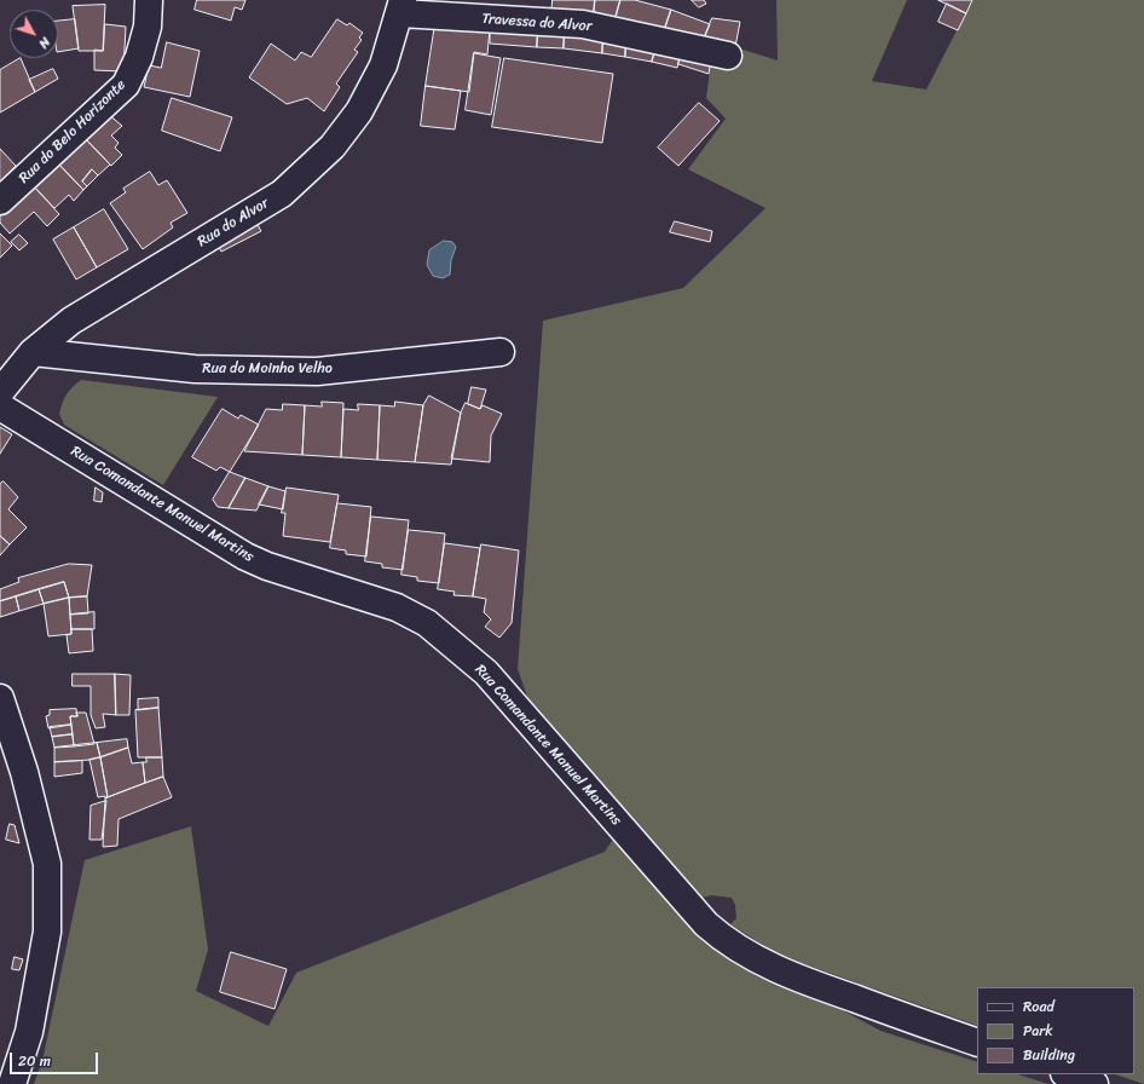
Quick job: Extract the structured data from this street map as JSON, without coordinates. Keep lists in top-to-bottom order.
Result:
{
  "streets": {
    "street": [
      "Travessa do Alvor",
      "Rua do Belo Horizonte",
      "Rua do Alvor",
      "Rua do Moinho Velho",
      "Rua Comandante Manuel Martins"
    ]
  },
  "crossings": [
    ["Travessa do Alvor", "Rua do Alvor"],
    ["Rua do Alvor", "Rua do Moinho Velho"]
  ],
  "legend": ["Road", "Park", "Building"],
  "scale_bar": "20 m",
  "north": "bottom right"
}
